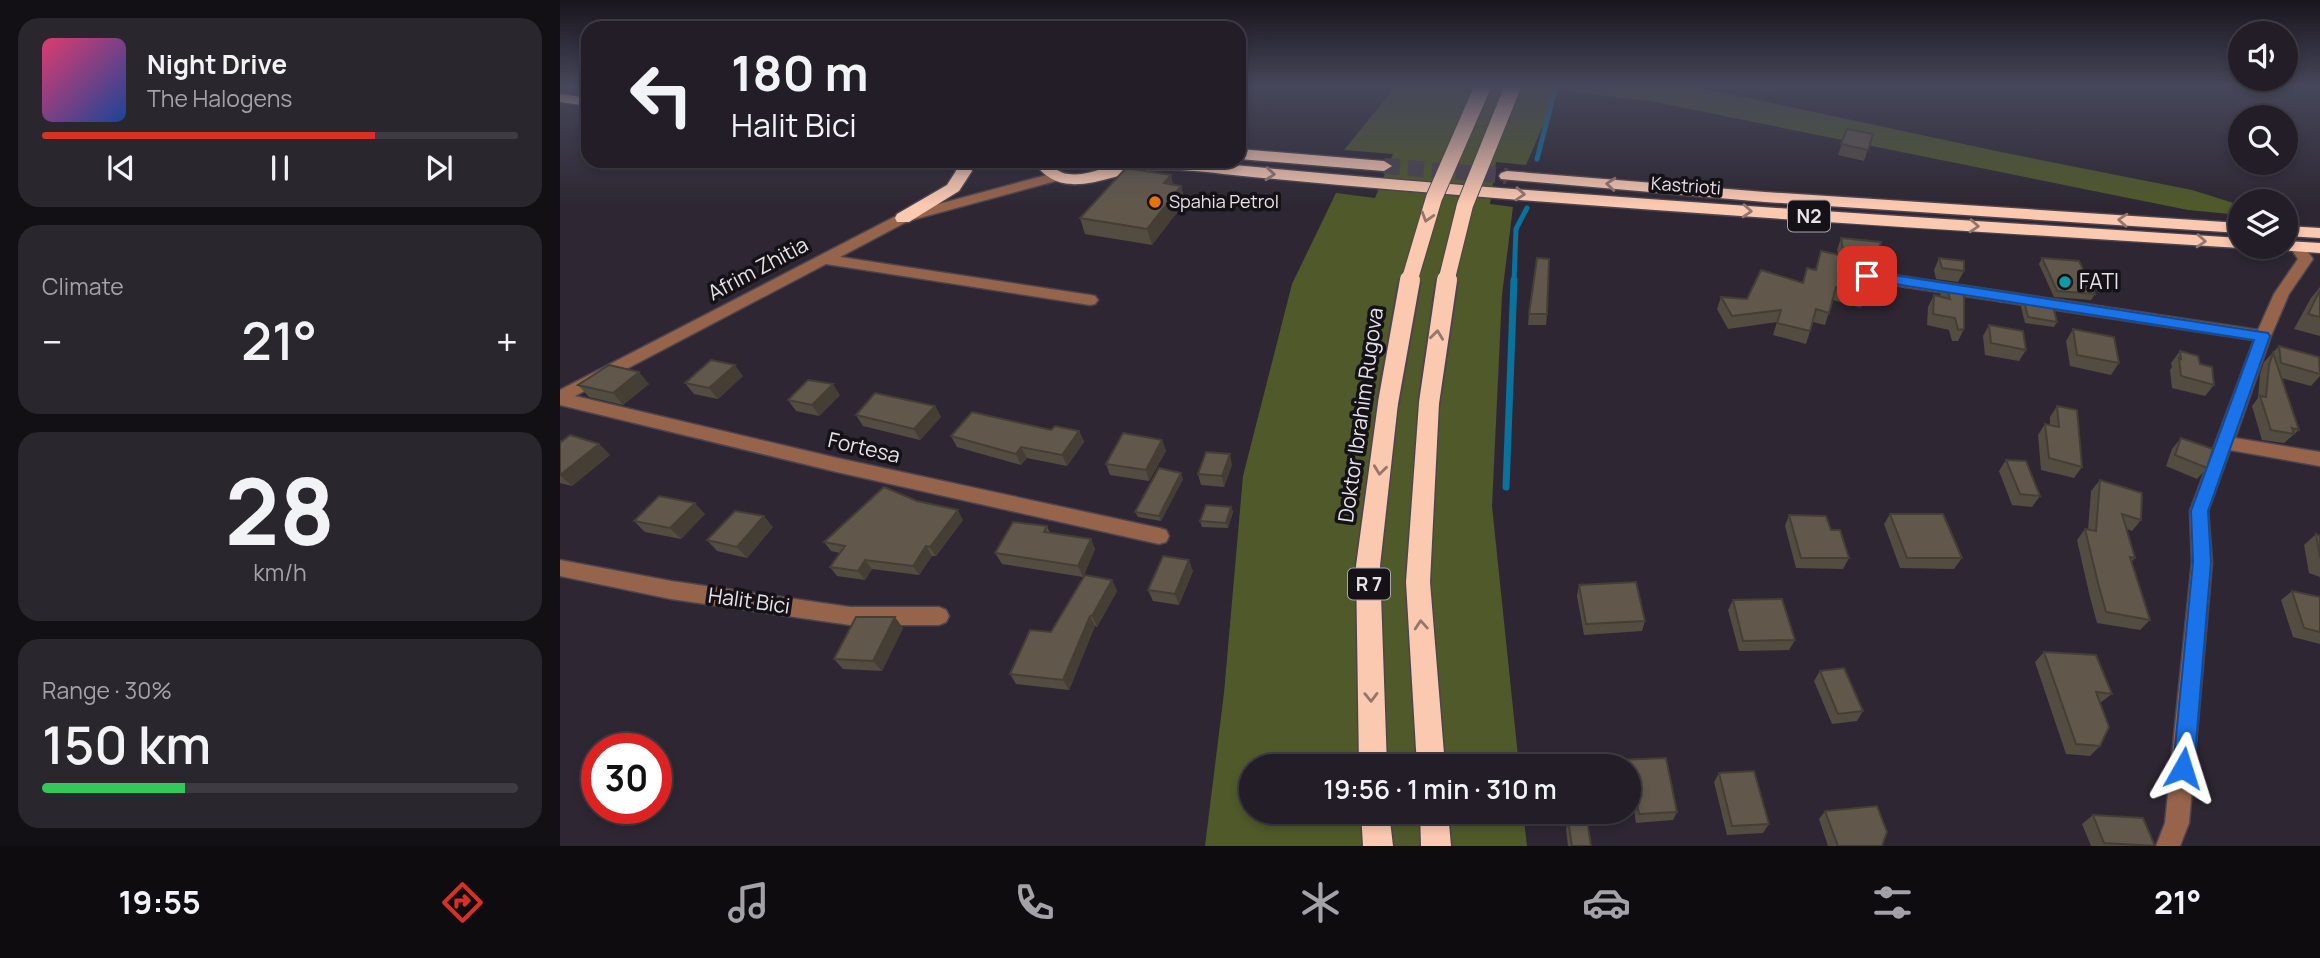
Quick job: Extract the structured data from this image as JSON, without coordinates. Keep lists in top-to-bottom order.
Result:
{
  "streets": {
    "highway": [
      "Kastrioti",
      "N2",
      "Doktor Ibrahim Rugova",
      "R 7"
    ],
    "street": ["Afrim Zhitia", "Fortesa", "Halit Bici"]
  },
  "crossings": [
    ["N2", "Afrim Zhitia"],
    ["Afrim Zhitia", "Fortesa"]
  ],
  "places": ["Spahia Petrol", "FATI"],
  "page": {
    "turn": ["180 m", "Halit Bici"],
    "song": ["Night Drive", "The Halogens"],
    "tile": [
      "Climate",
      ["28", "km/h"],
      ["Range · 30%", "150 km"]
    ],
    "heat": ["−", "21°", "+"],
    "limit": "30",
    "trip": "19:56 · 1 min · 310 m",
    "tabs": ["19:55", "21°"]
  }
}
